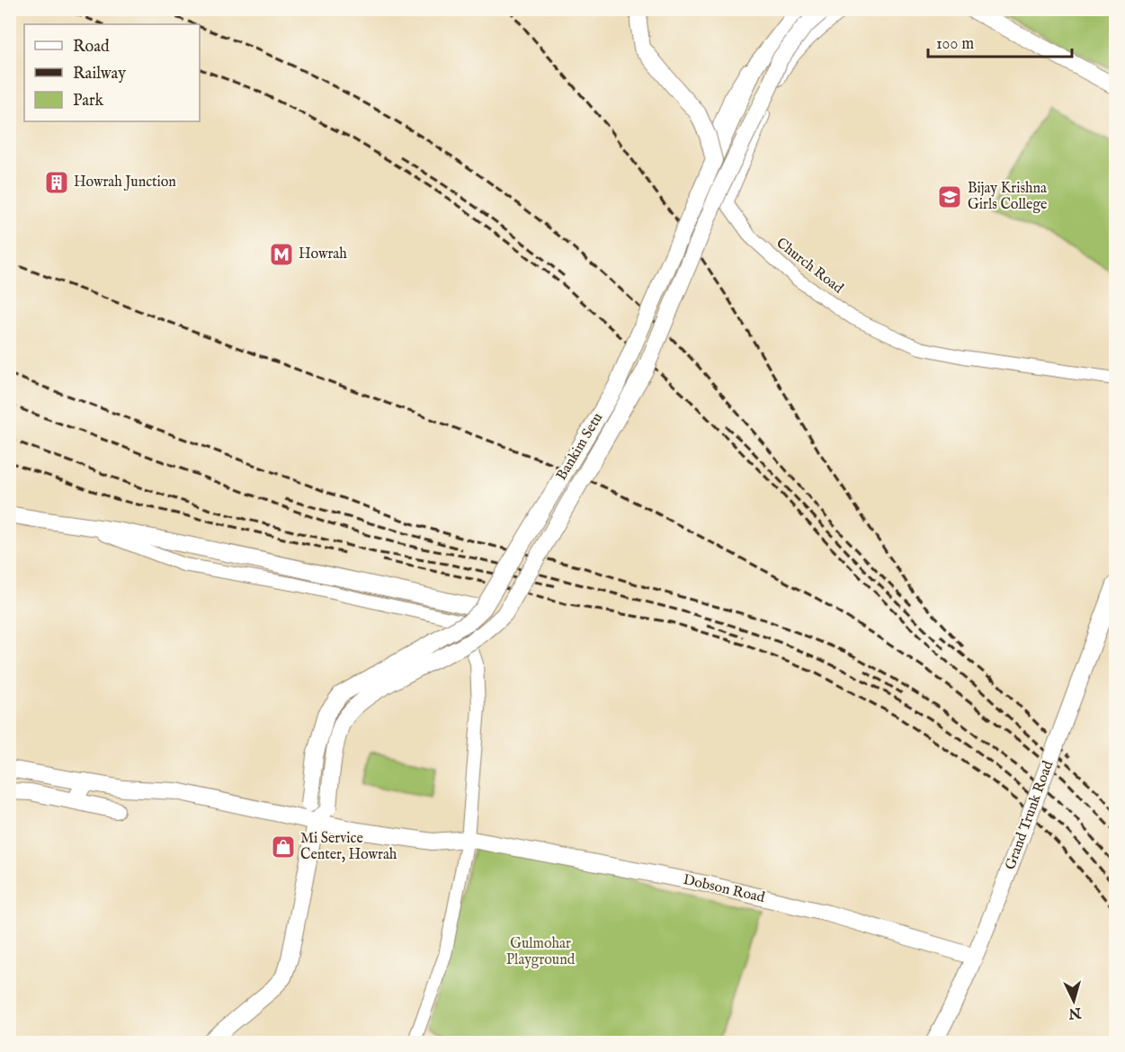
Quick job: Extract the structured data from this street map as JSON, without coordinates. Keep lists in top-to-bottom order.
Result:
{
  "streets": {
    "main road": ["Bankim Setu", "Grand Trunk Road", "Dobson Road"],
    "street": ["Church Road"]
  },
  "crossings": [
    ["Bankim Setu", "Dobson Road"],
    ["Grand Trunk Road", "Dobson Road"]
  ],
  "parks": ["Gulmohar Playground"],
  "places": {
    "building": ["Howrah Junction"],
    "school or university": ["Bijay Krishna Girls College"],
    "metro station": ["Howrah"],
    "shop": ["Mi Service Center, Howrah"]
  },
  "legend": ["Road", "Railway", "Park"],
  "scale_bar": "100 m",
  "north": "bottom"
}
